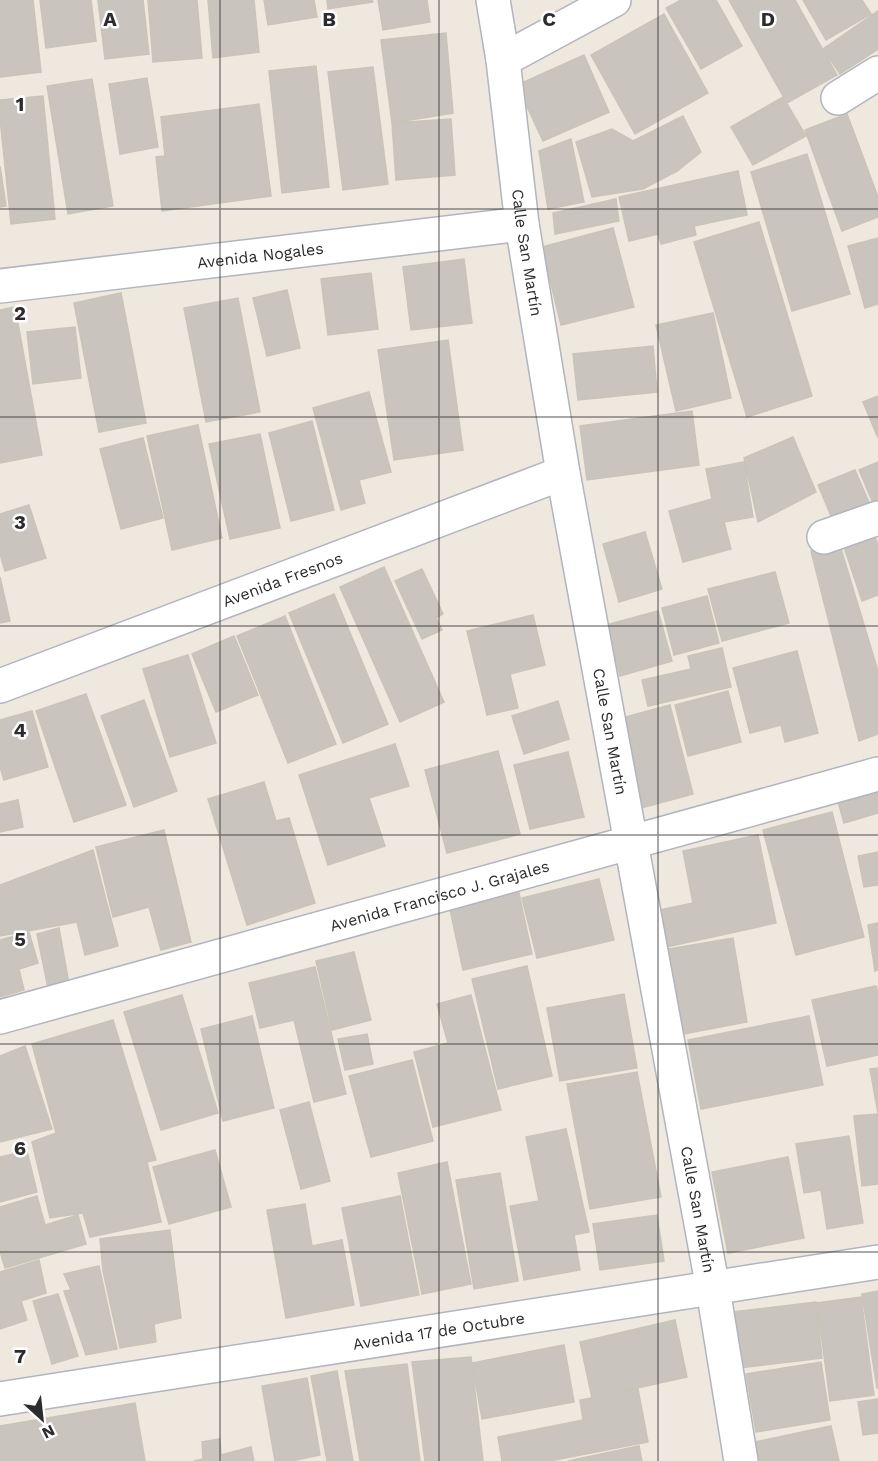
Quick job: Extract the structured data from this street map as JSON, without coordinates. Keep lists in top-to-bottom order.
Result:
{
  "streets": {
    "street": [
      "Calle San Martín",
      "Avenida Nogales",
      "Avenida Fresnos",
      "Avenida Francisco J. Grajales",
      "Avenida 17 de Octubre"
    ]
  },
  "crossings": [
    ["Calle San Martín", "Avenida Nogales"],
    ["Calle San Martín", "Avenida Fresnos"],
    ["Calle San Martín", "Avenida Francisco J. Grajales"],
    ["Calle San Martín", "Avenida 17 de Octubre"]
  ],
  "north": "bottom right",
  "grid": {
    "columns": [
      "A",
      "B",
      "C",
      "D"
    ],
    "rows": [
      "1",
      "2",
      "3",
      "4",
      "5",
      "6",
      "7"
    ]
  }
}
